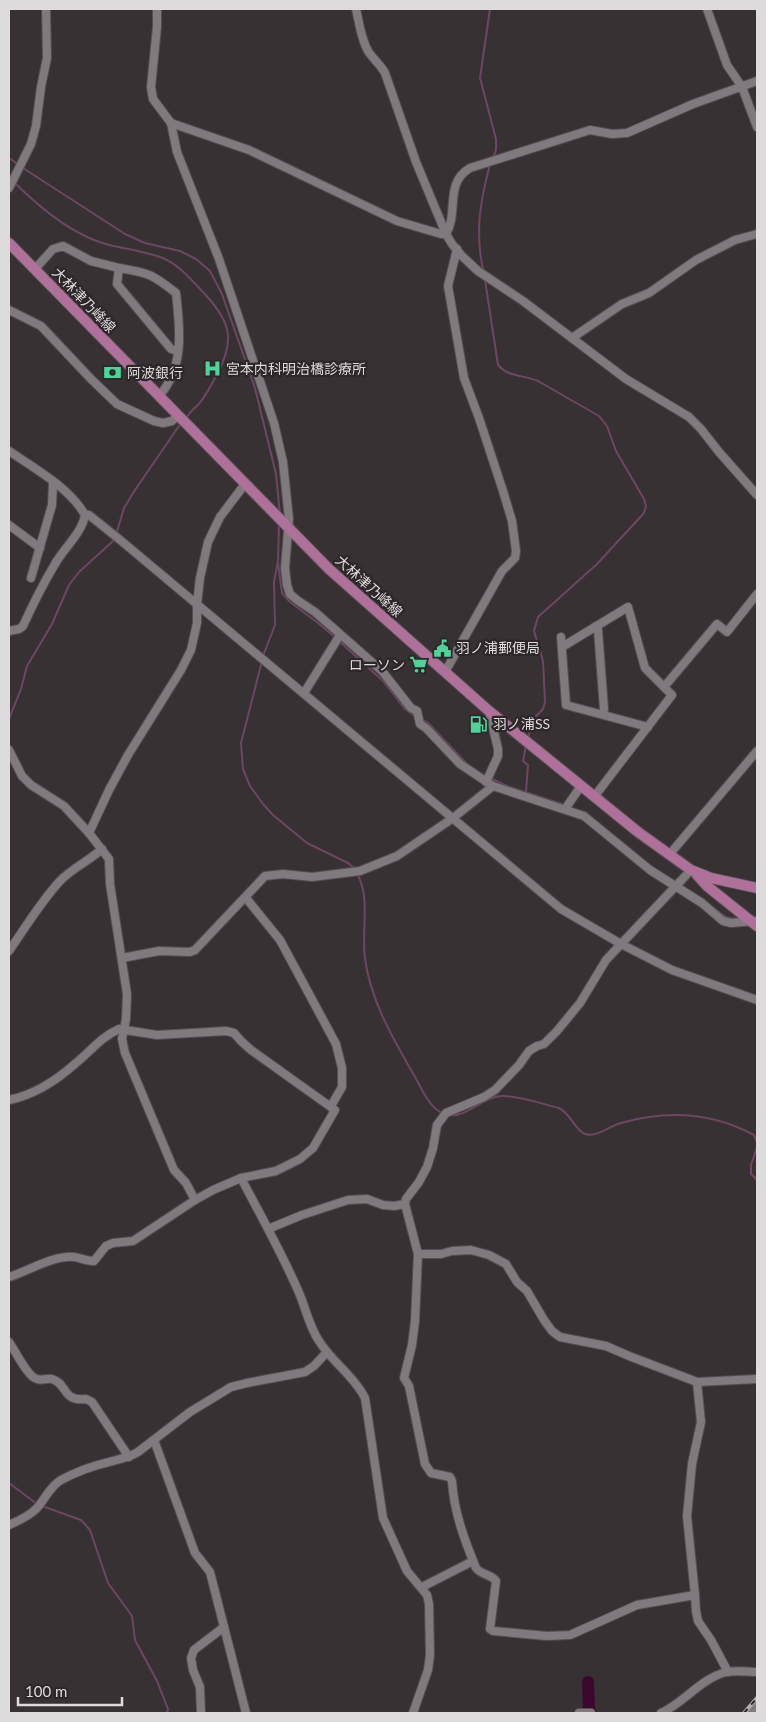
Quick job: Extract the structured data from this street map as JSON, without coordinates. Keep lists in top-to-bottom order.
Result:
{
  "streets": {
    "main road": ["大林津乃峰線"]
  },
  "places": {
    "hospital": ["宮本内科明治橋診療所"],
    "bank": ["阿波銀行"],
    "public building": ["羽ノ浦郵便局"],
    "supermarket": ["ローソン"],
    "fuel station": ["羽ノ浦SS"]
  },
  "scale_bar": "100 m"
}
